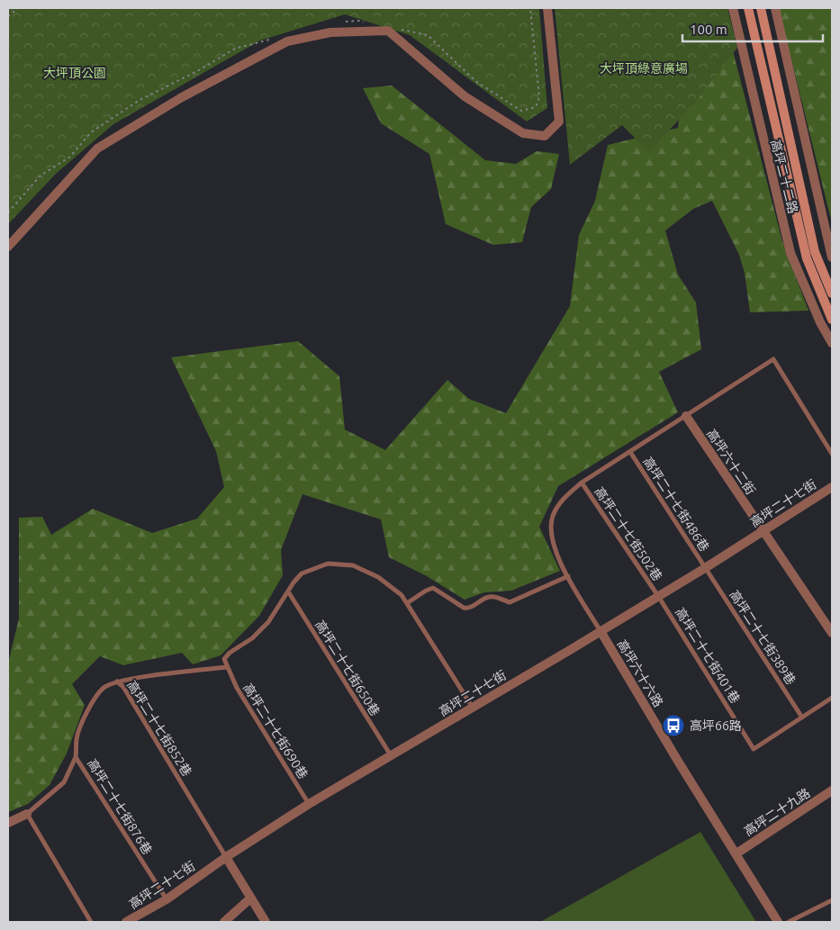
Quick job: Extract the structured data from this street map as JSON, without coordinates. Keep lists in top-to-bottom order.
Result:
{
  "streets": {
    "street": [
      "高坪二十二路",
      "高坪六十二街",
      "高坪二十七街",
      "高坪六十六路",
      "高坪二十九路"
    ],
    "lane": [
      "高坪二十七街486巷",
      "高坪二十七街502巷",
      "高坪二十七街389巷",
      "高坪二十七街401巷",
      "高坪二十七街650巷",
      "高坪二十七街852巷",
      "高坪二十七街690巷",
      "高坪二十七街876巷"
    ]
  },
  "crossings": [
    ["高坪六十二街", "高坪二十七街"],
    ["高坪六十二街", "高坪六十六路"],
    ["高坪二十七街", "高坪二十七街486巷"],
    ["高坪二十七街", "高坪二十七街502巷"],
    ["高坪二十七街", "高坪二十七街389巷"],
    ["高坪二十七街", "高坪二十七街401巷"],
    ["高坪二十七街", "高坪二十七街650巷"],
    ["高坪二十七街", "高坪六十六路"],
    ["高坪二十七街", "高坪二十七街852巷"],
    ["高坪二十七街", "高坪二十七街690巷"],
    ["高坪二十七街", "高坪二十七街876巷"],
    ["高坪二十七街486巷", "高坪二十七街389巷"],
    ["高坪二十七街486巷", "高坪六十六路"],
    ["高坪二十七街502巷", "高坪二十七街401巷"],
    ["高坪二十七街502巷", "高坪六十六路"],
    ["高坪二十七街389巷", "高坪二十七街401巷"],
    ["高坪六十六路", "高坪二十九路"],
    ["高坪二十七街852巷", "高坪二十七街690巷"],
    ["高坪二十七街852巷", "高坪二十七街876巷"]
  ],
  "parks": ["大坪頂綠意廣場", "大坪頂公園"],
  "places": {
    "bus stop": ["高坪66路"]
  },
  "scale_bar": "100 m"
}
